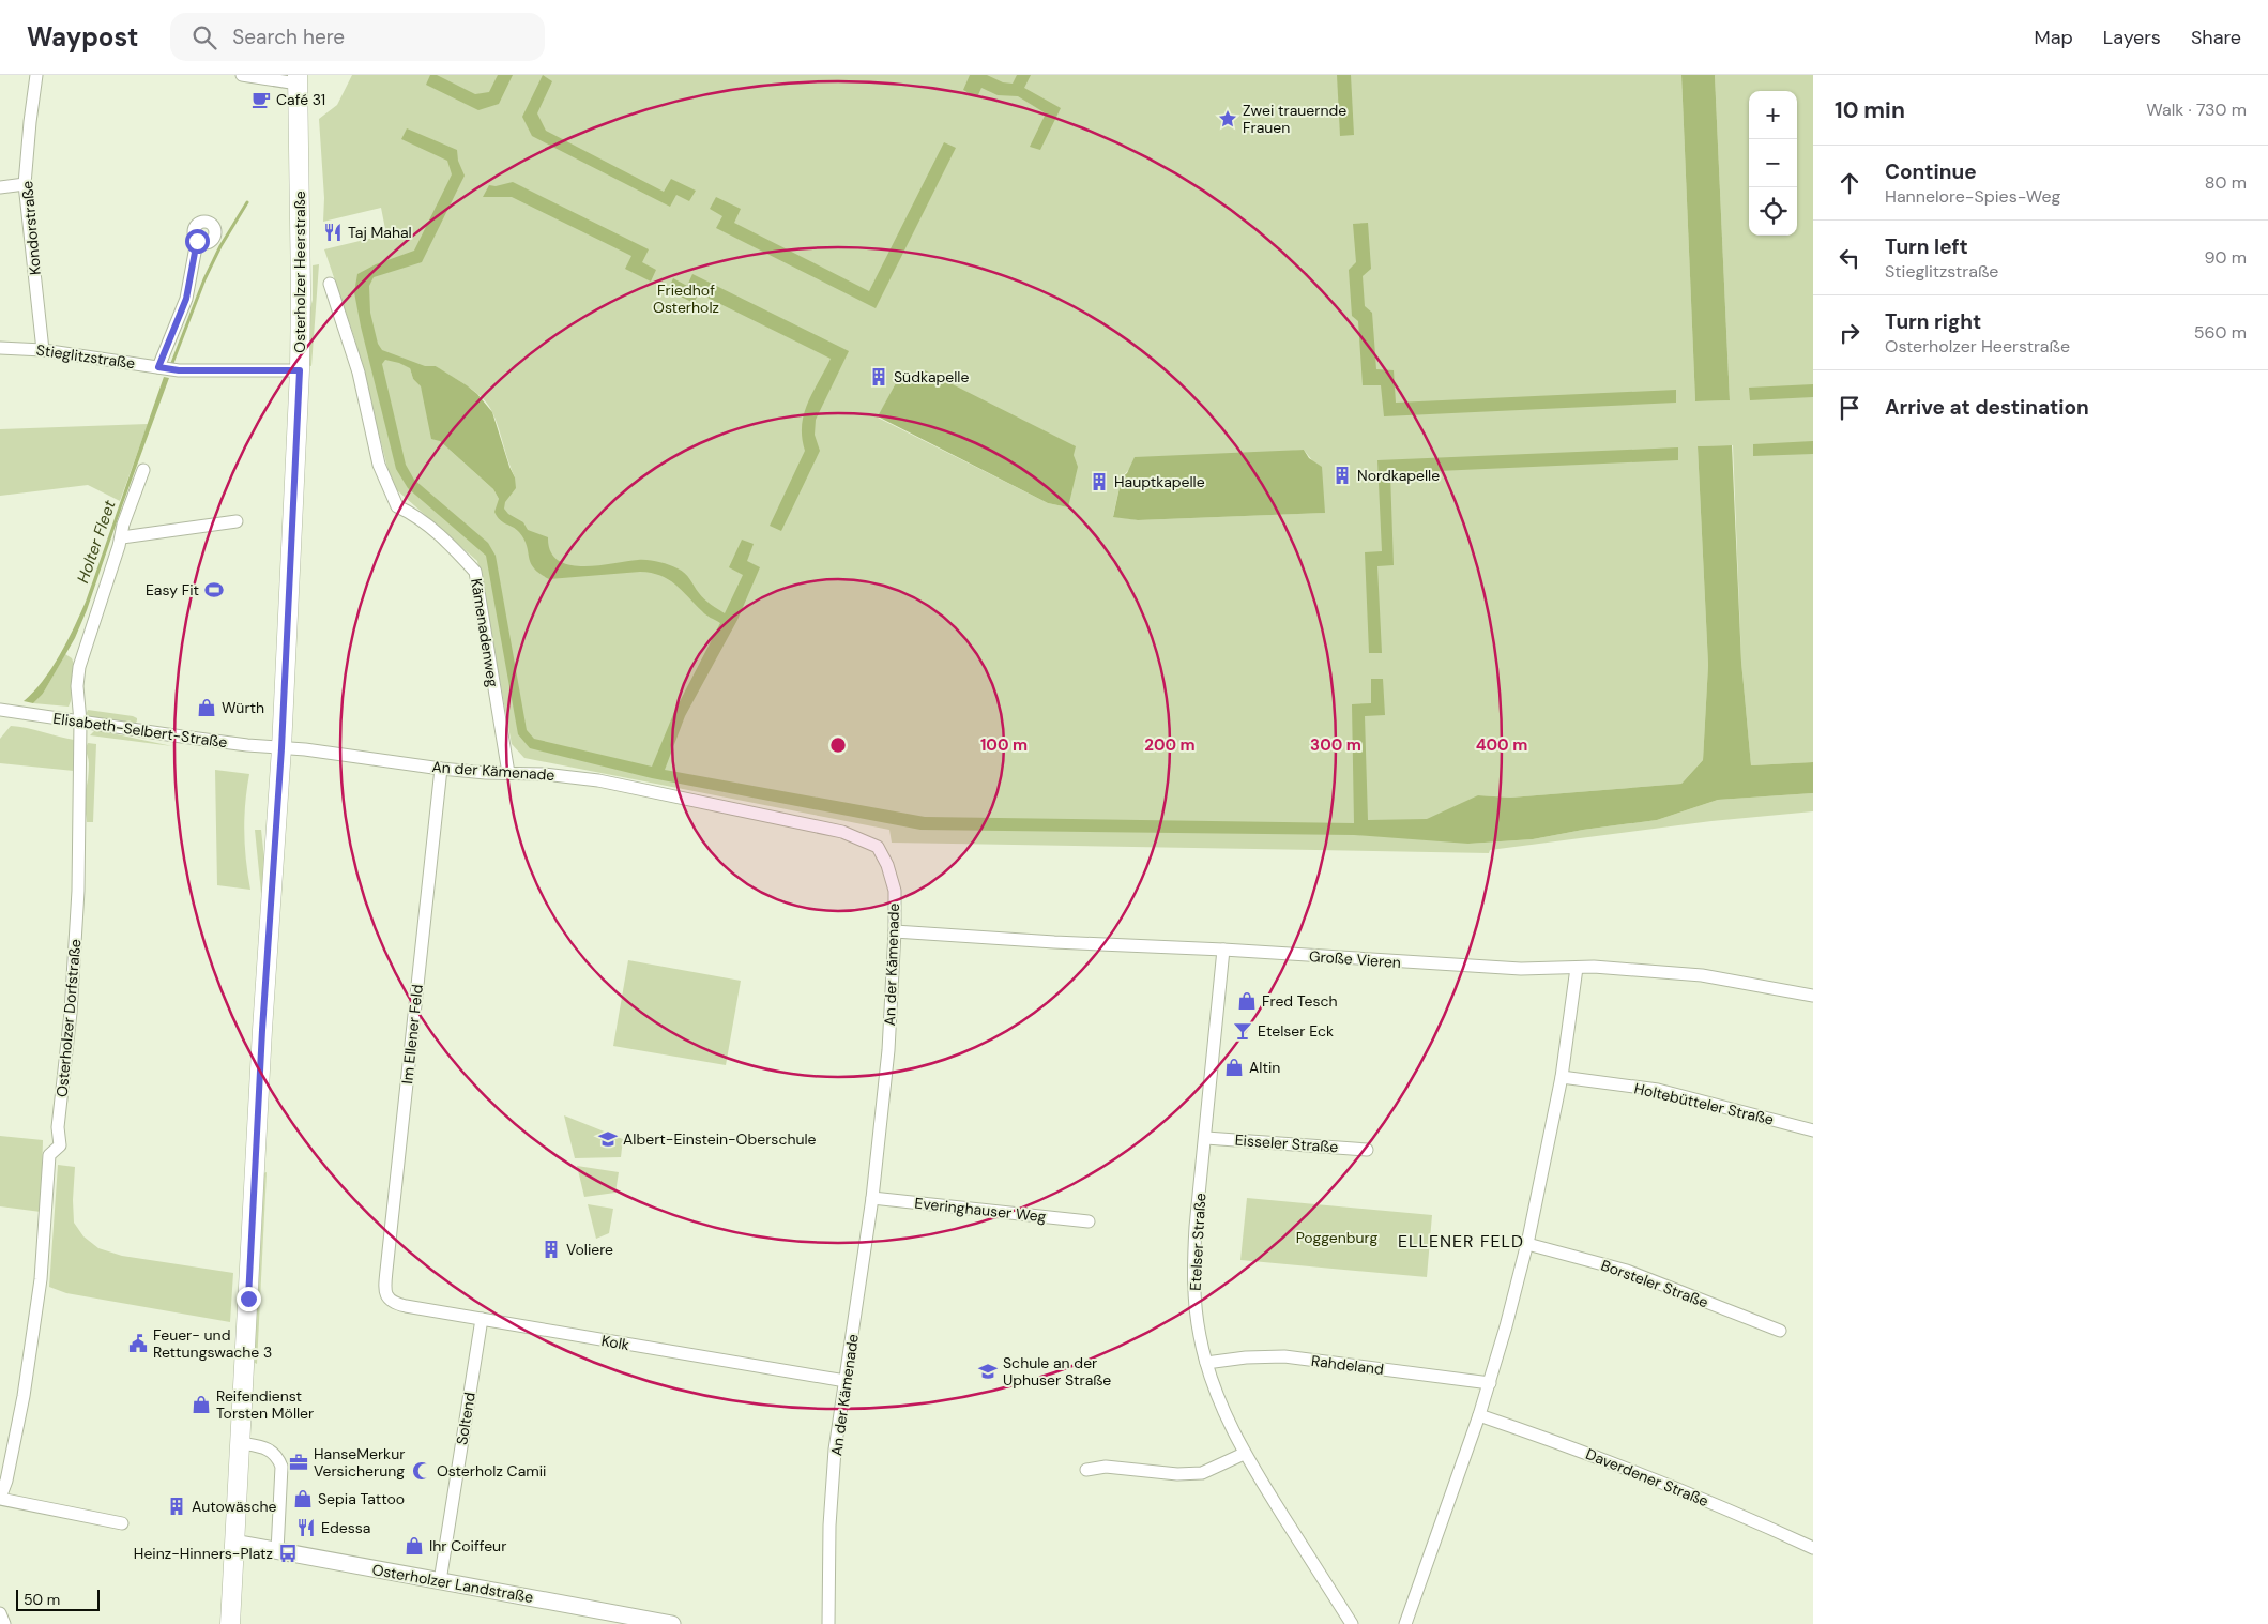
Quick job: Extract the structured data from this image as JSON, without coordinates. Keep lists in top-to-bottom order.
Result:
{
  "streets": {
    "main road": ["Osterholzer Heerstraße", "Osterholzer Landstraße"],
    "street": [
      "Kondorstraße",
      "Stieglitzstraße",
      "Kämenadenweg",
      "Elisabeth-Selbert-Straße",
      "An der Kämenade",
      "Große Vieren",
      "Osterholzer Dorfstraße",
      "Im Ellener Feld",
      "Holtebütteler Straße",
      "Eisseler Straße",
      "Everinghauser Weg",
      "Etelser Straße",
      "Borsteler Straße",
      "Kolk",
      "Rahdeland",
      "Soltend",
      "Daverdener Straße"
    ]
  },
  "crossings": [
    ["Kondorstraße", "Stieglitzstraße"],
    ["Osterholzer Heerstraße", "Stieglitzstraße"],
    ["Osterholzer Heerstraße", "Elisabeth-Selbert-Straße"],
    ["Osterholzer Heerstraße", "An der Kämenade"],
    ["Osterholzer Heerstraße", "Osterholzer Landstraße"],
    ["Kämenadenweg", "An der Kämenade"],
    ["Elisabeth-Selbert-Straße", "An der Kämenade"],
    ["Elisabeth-Selbert-Straße", "Osterholzer Dorfstraße"],
    ["An der Kämenade", "Große Vieren"],
    ["An der Kämenade", "Im Ellener Feld"],
    ["An der Kämenade", "Everinghauser Weg"],
    ["An der Kämenade", "Kolk"],
    ["Große Vieren", "Etelser Straße"],
    ["Im Ellener Feld", "Kolk"],
    ["Eisseler Straße", "Etelser Straße"],
    ["Etelser Straße", "Rahdeland"],
    ["Kolk", "Soltend"],
    ["Soltend", "Osterholzer Landstraße"]
  ],
  "districts": ["ELLENER FELD"],
  "water": ["Holter Fleet"],
  "parks": ["Friedhof Osterholz", "Poggenburg"],
  "places": {
    "cafe": ["Café 31"],
    "place": ["Zwei trauernde Frauen"],
    "restaurant": ["Taj Mahal", "Edessa"],
    "building": [
      "Südkapelle",
      "Nordkapelle",
      "Hauptkapelle",
      "Voliere",
      "Autowäsche"
    ],
    "sports": ["Easy Fit"],
    "shop": [
      "Würth",
      "Fred Tesch",
      "Altin",
      "Reifendienst Torsten Möller",
      "Sepia Tattoo",
      "Ihr Coiffeur"
    ],
    "bar": ["Etelser Eck"],
    "school or university": ["Albert-Einstein-Oberschule", "Schule an der Uphuser Straße"],
    "public building": ["Feuer- und Rettungswache 3"],
    "office": ["HanseMerkur Versicherung"],
    "mosque": ["Osterholz Camii"],
    "bus stop": ["Heinz-Hinners-Platz"]
  },
  "scale_bar": "50 m",
  "page": {
    "header": "Waypost",
    "search": "Search here",
    "nav": ["Map", "Layers", "Share"],
    "heading": ["10 min", "Walk · 730 m"],
    "map_buttons": ["+", "−"],
    "list": [
      ["Continue", "Hannelore-Spies-Weg", "80 m"],
      ["Turn left", "Stieglitzstraße", "90 m"],
      ["Turn right", "Osterholzer Heerstraße", "560 m"],
      "Arrive at destination"
    ],
    "scale": "50 m"
  },
  "rings": [
    "100 m",
    "200 m",
    "300 m",
    "400 m"
  ]
}
